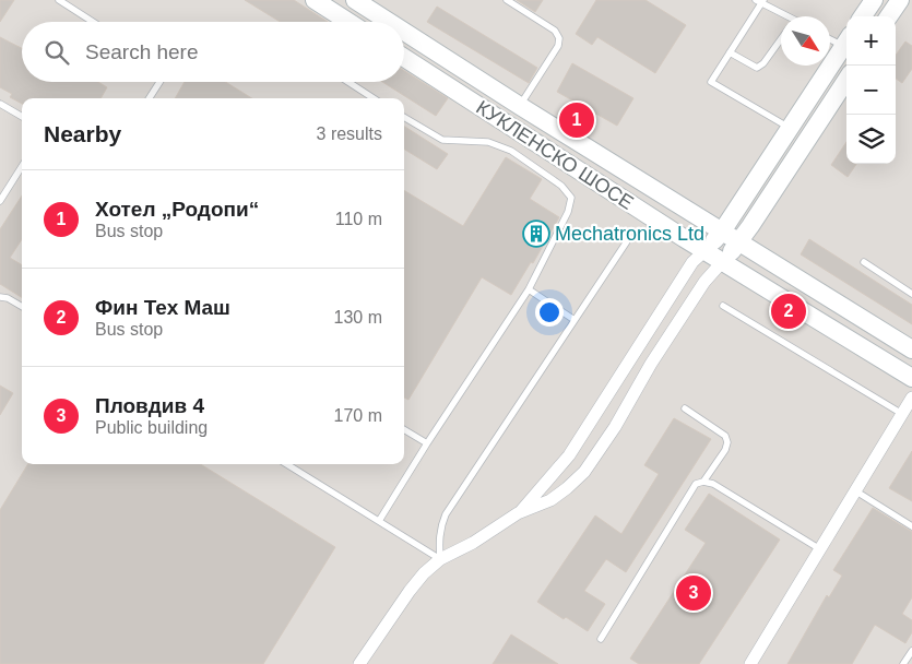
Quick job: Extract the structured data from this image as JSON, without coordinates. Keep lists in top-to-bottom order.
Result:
{
  "streets": {
    "main road": ["КУКЛЕНСКО ШОСЕ"]
  },
  "places": {
    "building": ["Mechatronics Ltd"]
  },
  "north": "bottom right",
  "page": {
    "map_buttons": ["+", "−"],
    "search": "Search here",
    "heading": ["Nearby", "3 results"],
    "pins": ["1", "2", "3"],
    "list": [
      {
        "mark": "1",
        "name": "Хотел „Родопи“",
        "note": "Bus stop",
        "value": "110 m"
      },
      {
        "mark": "2",
        "name": "Фин Тех Маш",
        "note": "Bus stop",
        "value": "130 m"
      },
      {
        "mark": "3",
        "name": "Пловдив 4",
        "note": "Public building",
        "value": "170 m"
      }
    ]
  }
}
